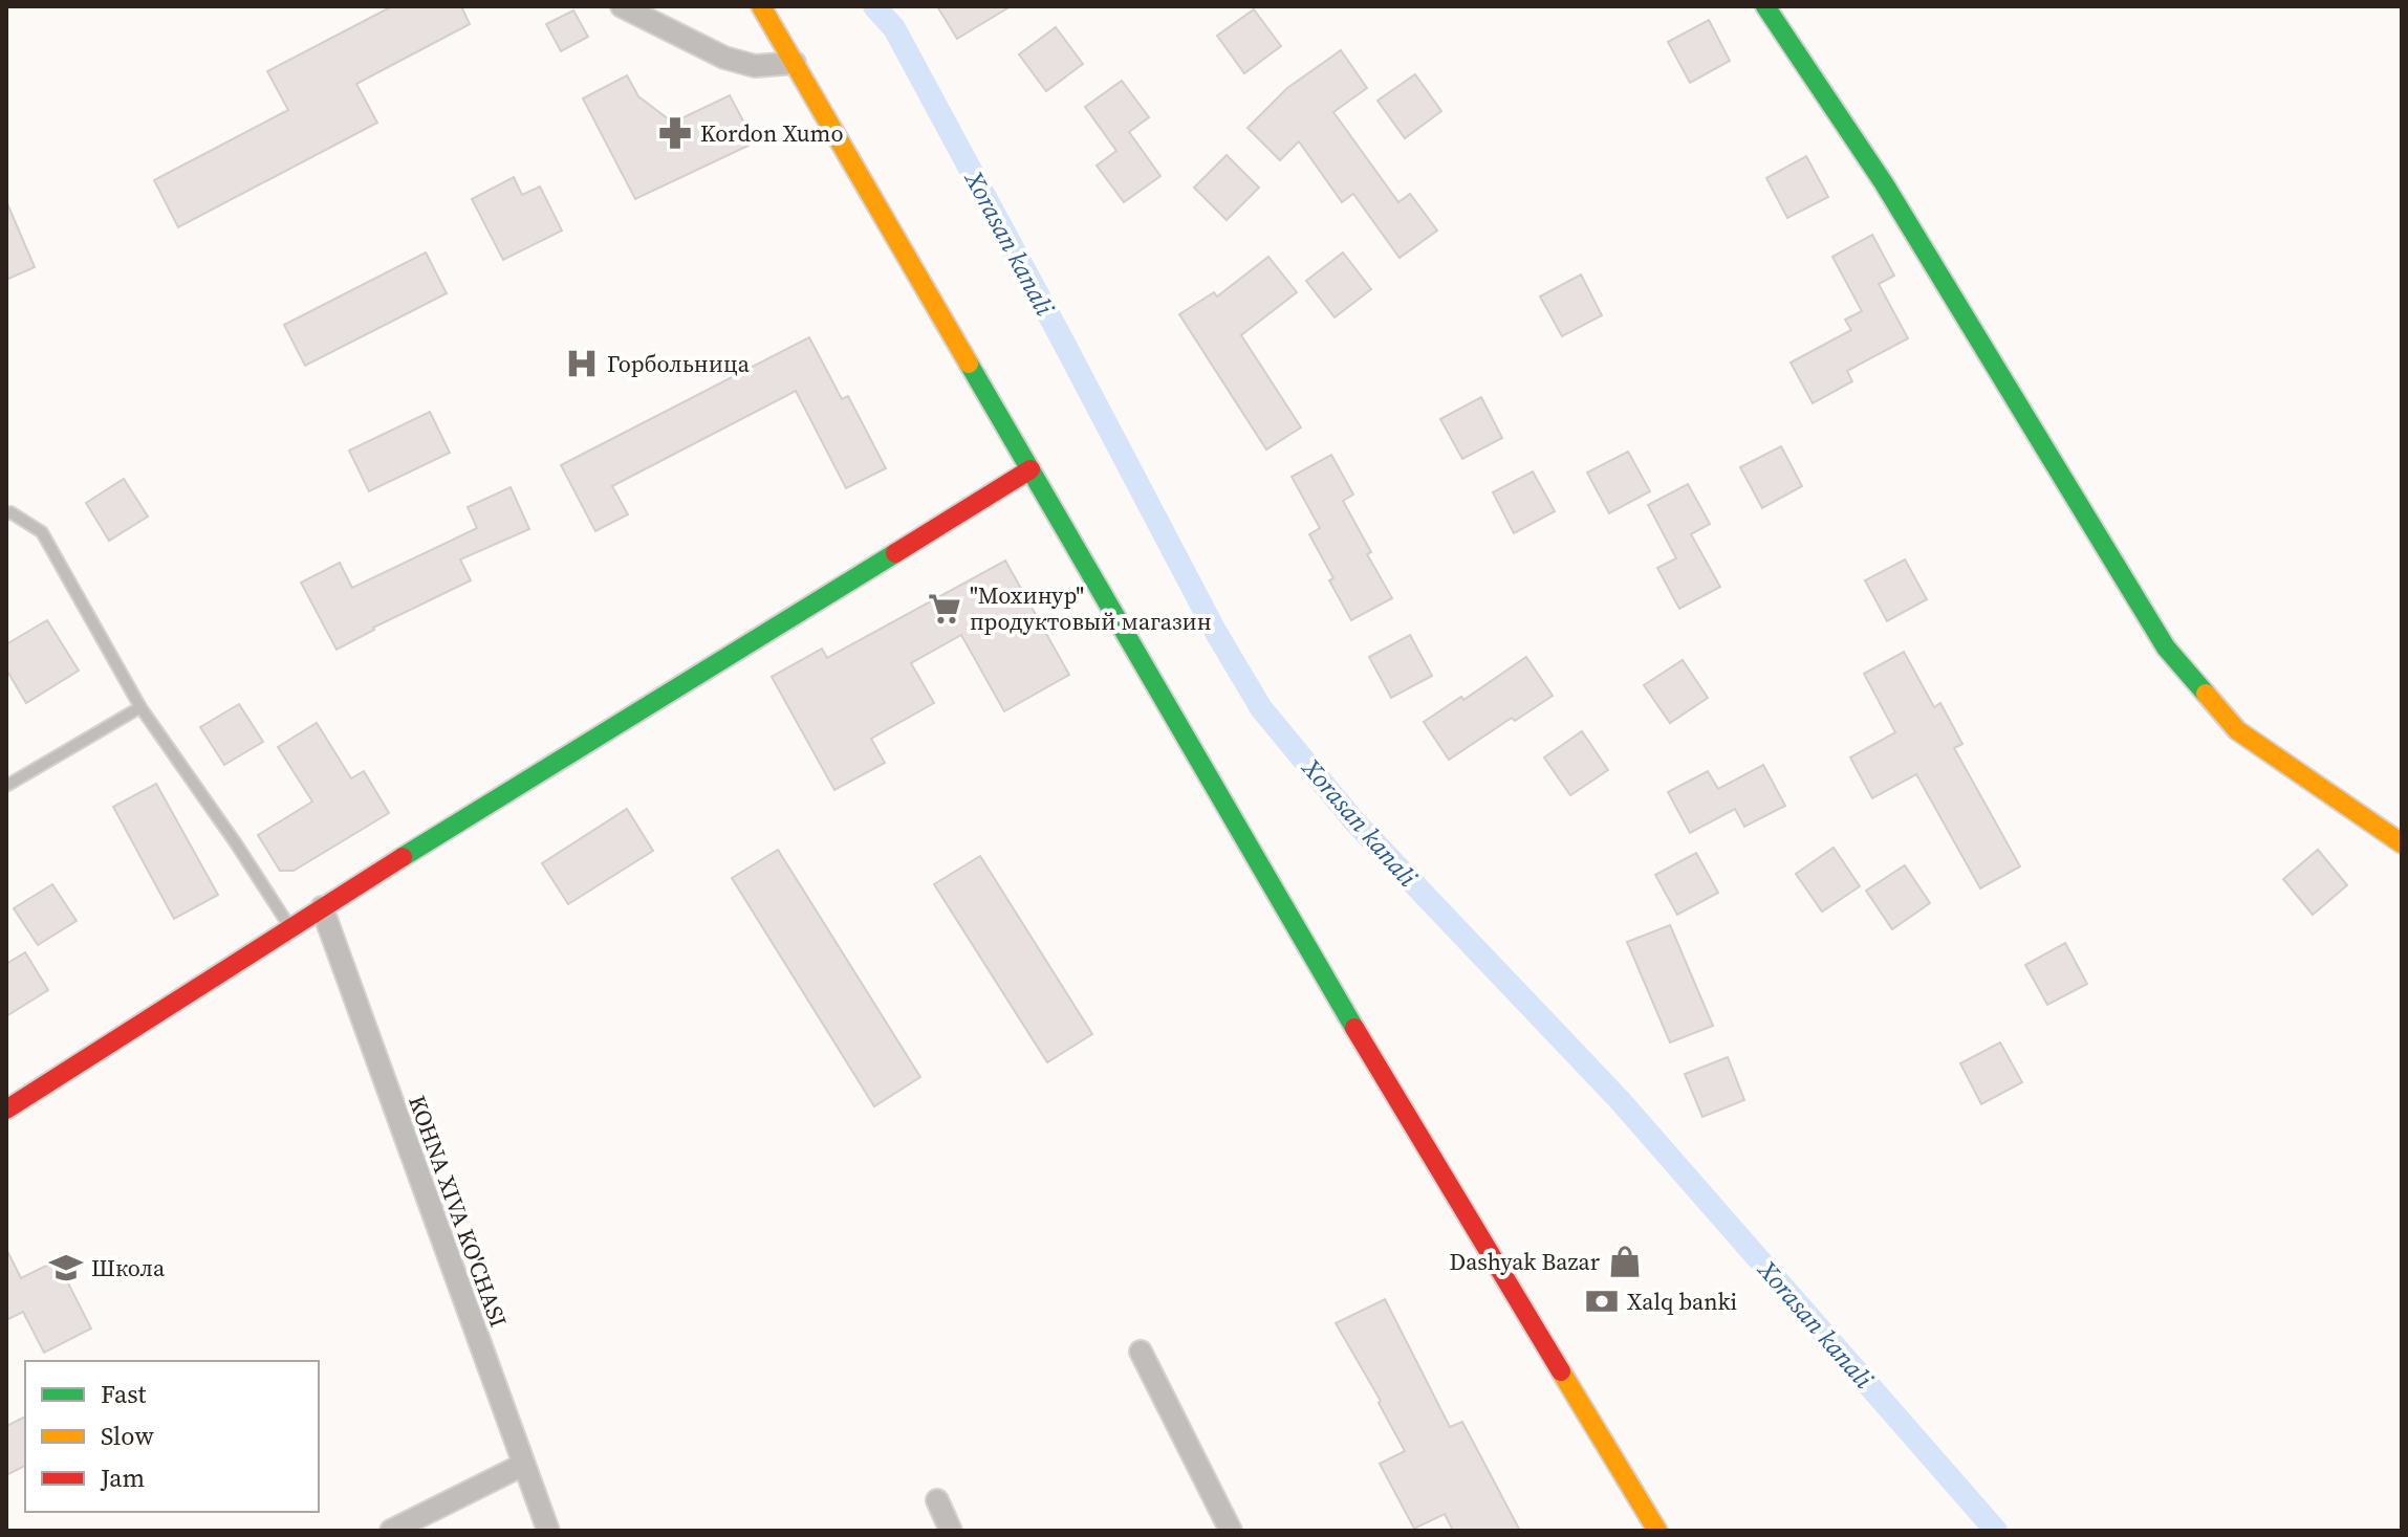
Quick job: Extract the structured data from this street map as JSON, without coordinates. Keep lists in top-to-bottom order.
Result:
{
  "streets": {
    "street": ["KOHNA XIVA KO'CHASI"]
  },
  "water": ["Xorasan kanali"],
  "places": {
    "pharmacy": ["Kordon Xumo"],
    "hospital": ["Горбольница"],
    "supermarket": ["\"Мохинур\" продуктовый магазин"],
    "shop": ["Dashyak Bazar"],
    "school or university": ["Школа"],
    "bank": ["Xalq banki"]
  },
  "legend": ["Fast", "Slow", "Jam"]
}
